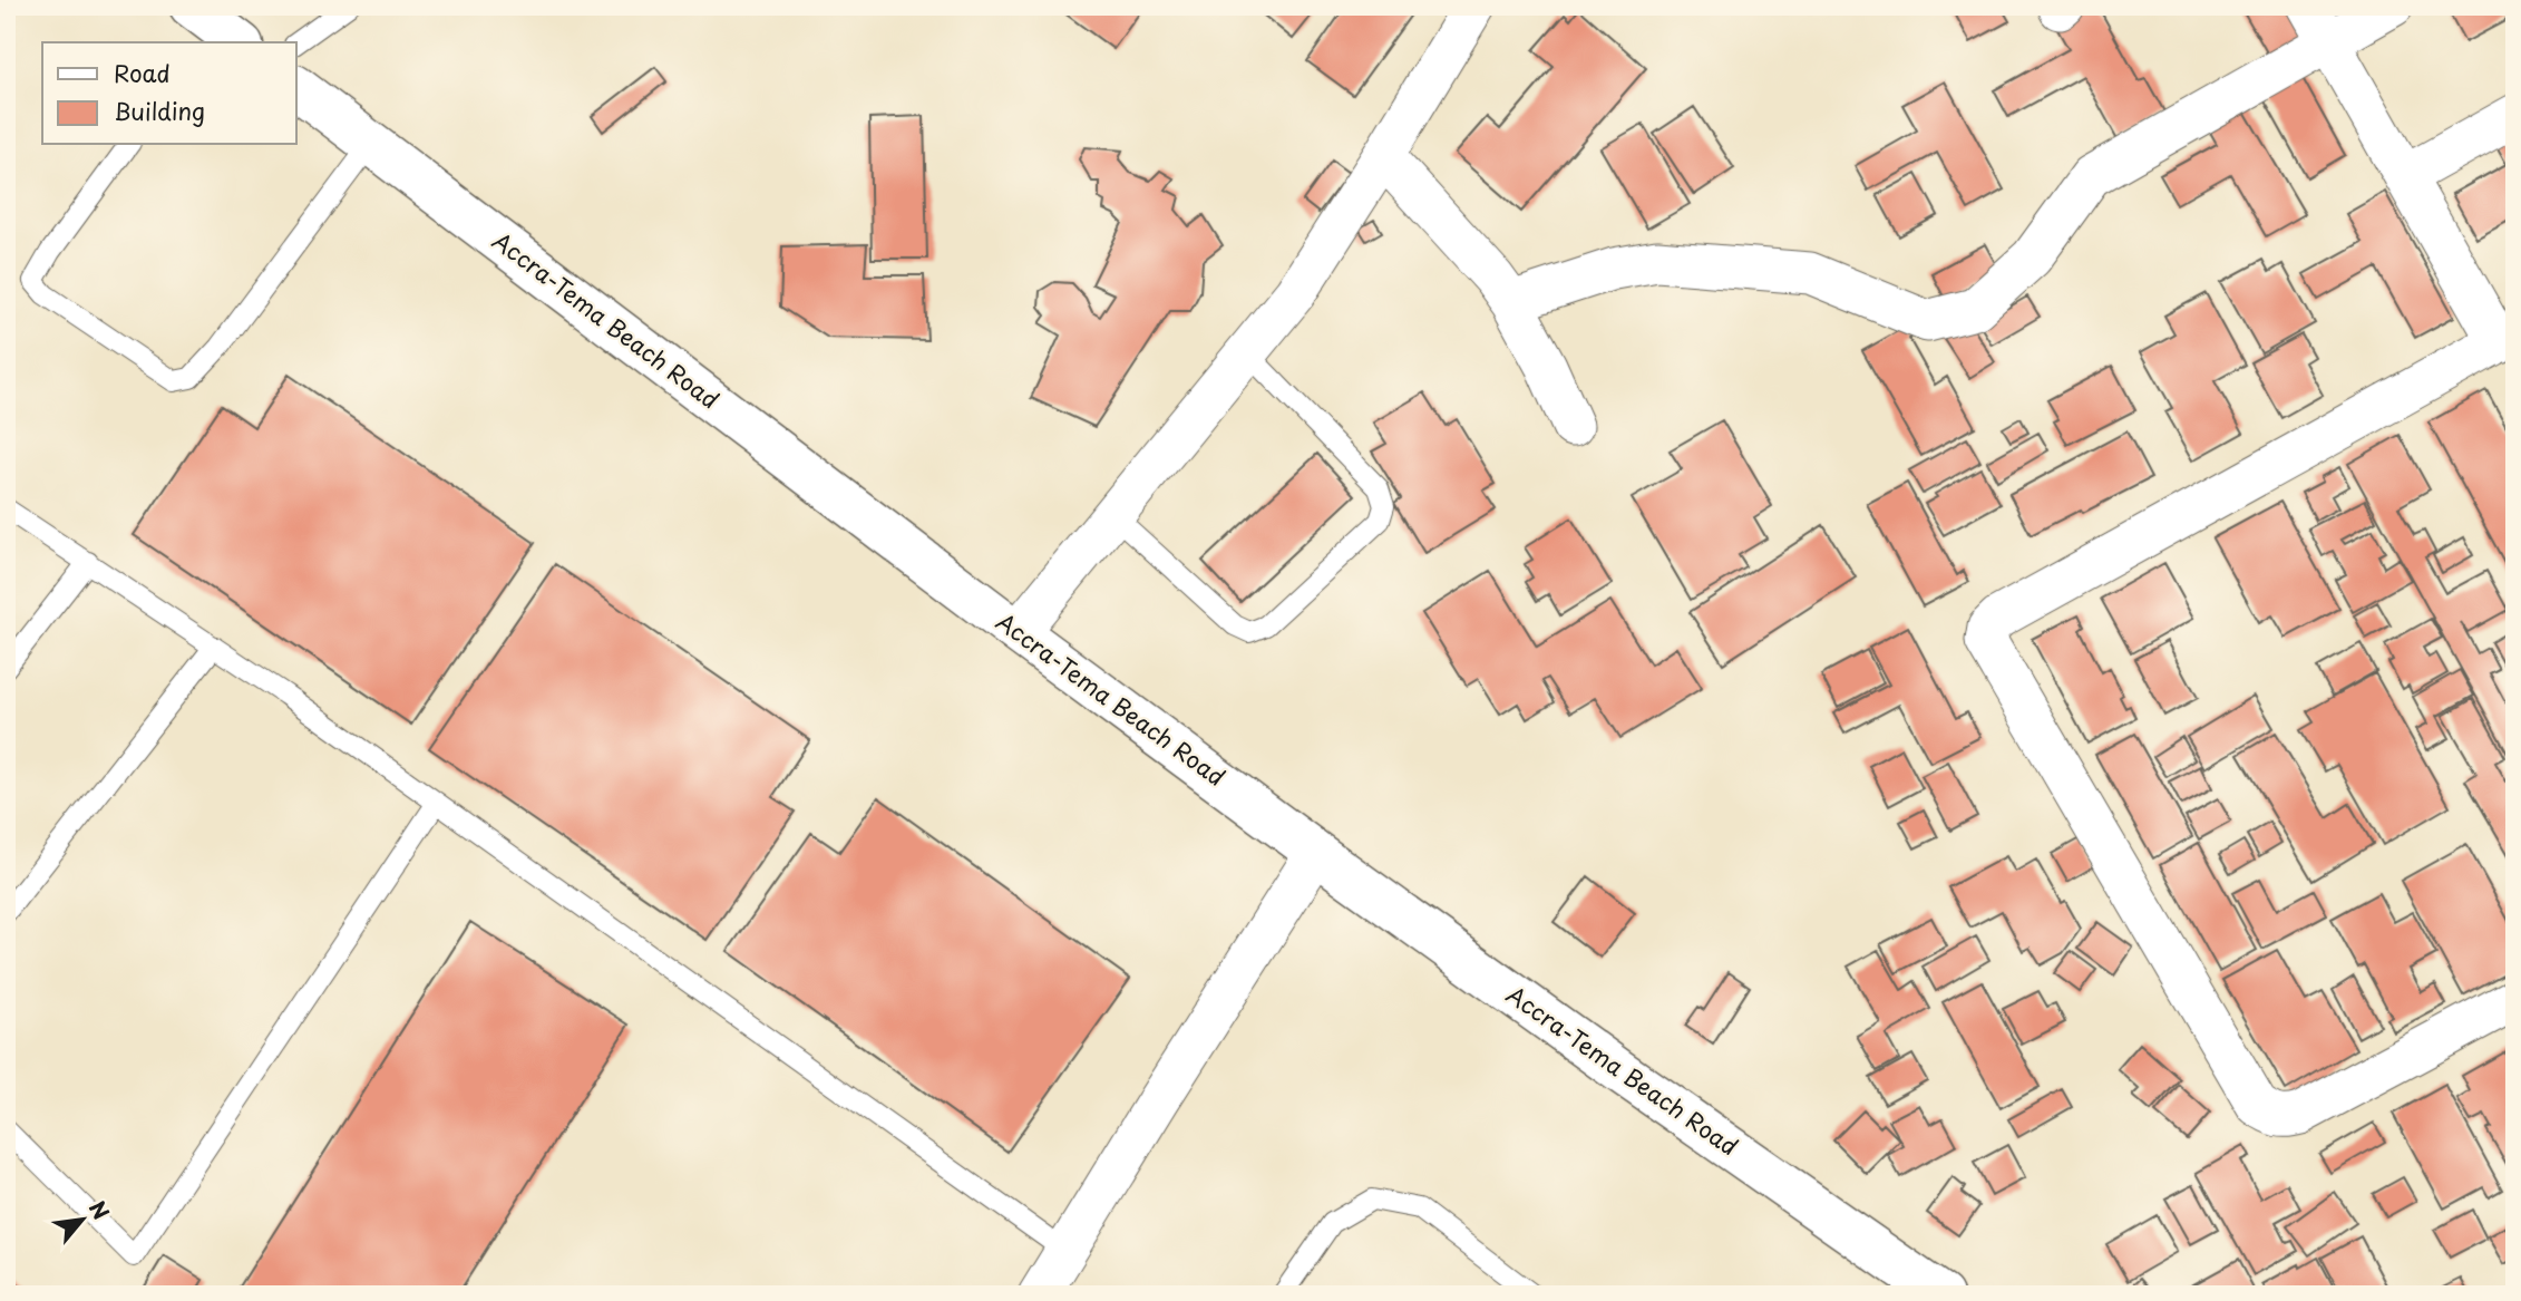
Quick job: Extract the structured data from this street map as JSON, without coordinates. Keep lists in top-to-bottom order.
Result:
{
  "streets": {
    "main road": ["Accra-Tema Beach Road"]
  },
  "legend": ["Road", "Building"],
  "north": "top right"
}
